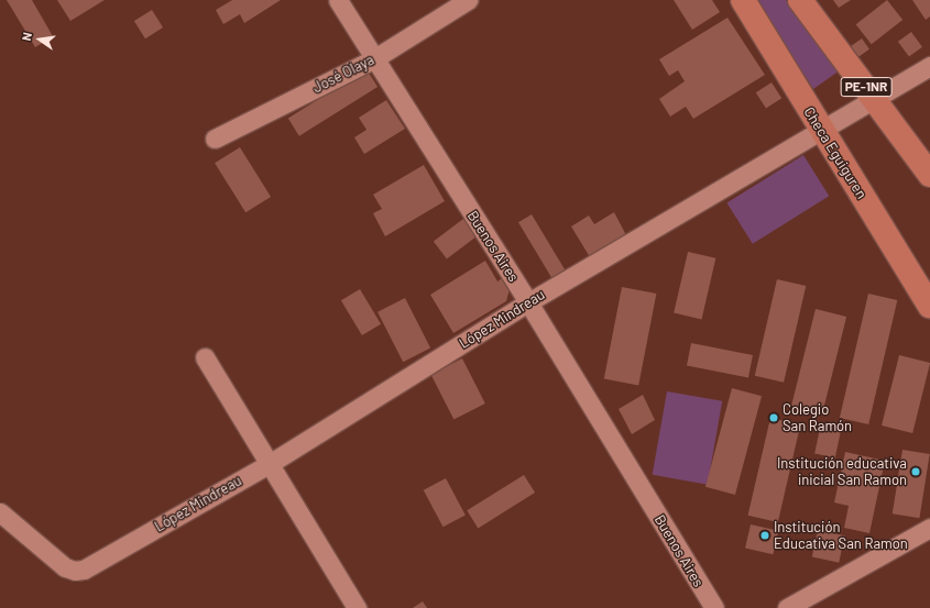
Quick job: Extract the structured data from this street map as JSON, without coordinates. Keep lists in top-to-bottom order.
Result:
{
  "streets": {
    "main road": ["PE-1NR", "Checa Eguiguren"],
    "street": ["José Olaya", "Buenos Aires", "López Mindreau"]
  },
  "crossings": [
    ["José Olaya", "Buenos Aires"],
    ["PE-1NR", "López Mindreau"],
    ["Checa Eguiguren", "López Mindreau"],
    ["Buenos Aires", "López Mindreau"]
  ],
  "places": ["Colegio San Ramón", "Institución educativa inicial San Ramon", "Institución Educativa San Ramon"],
  "north": "left"
}
